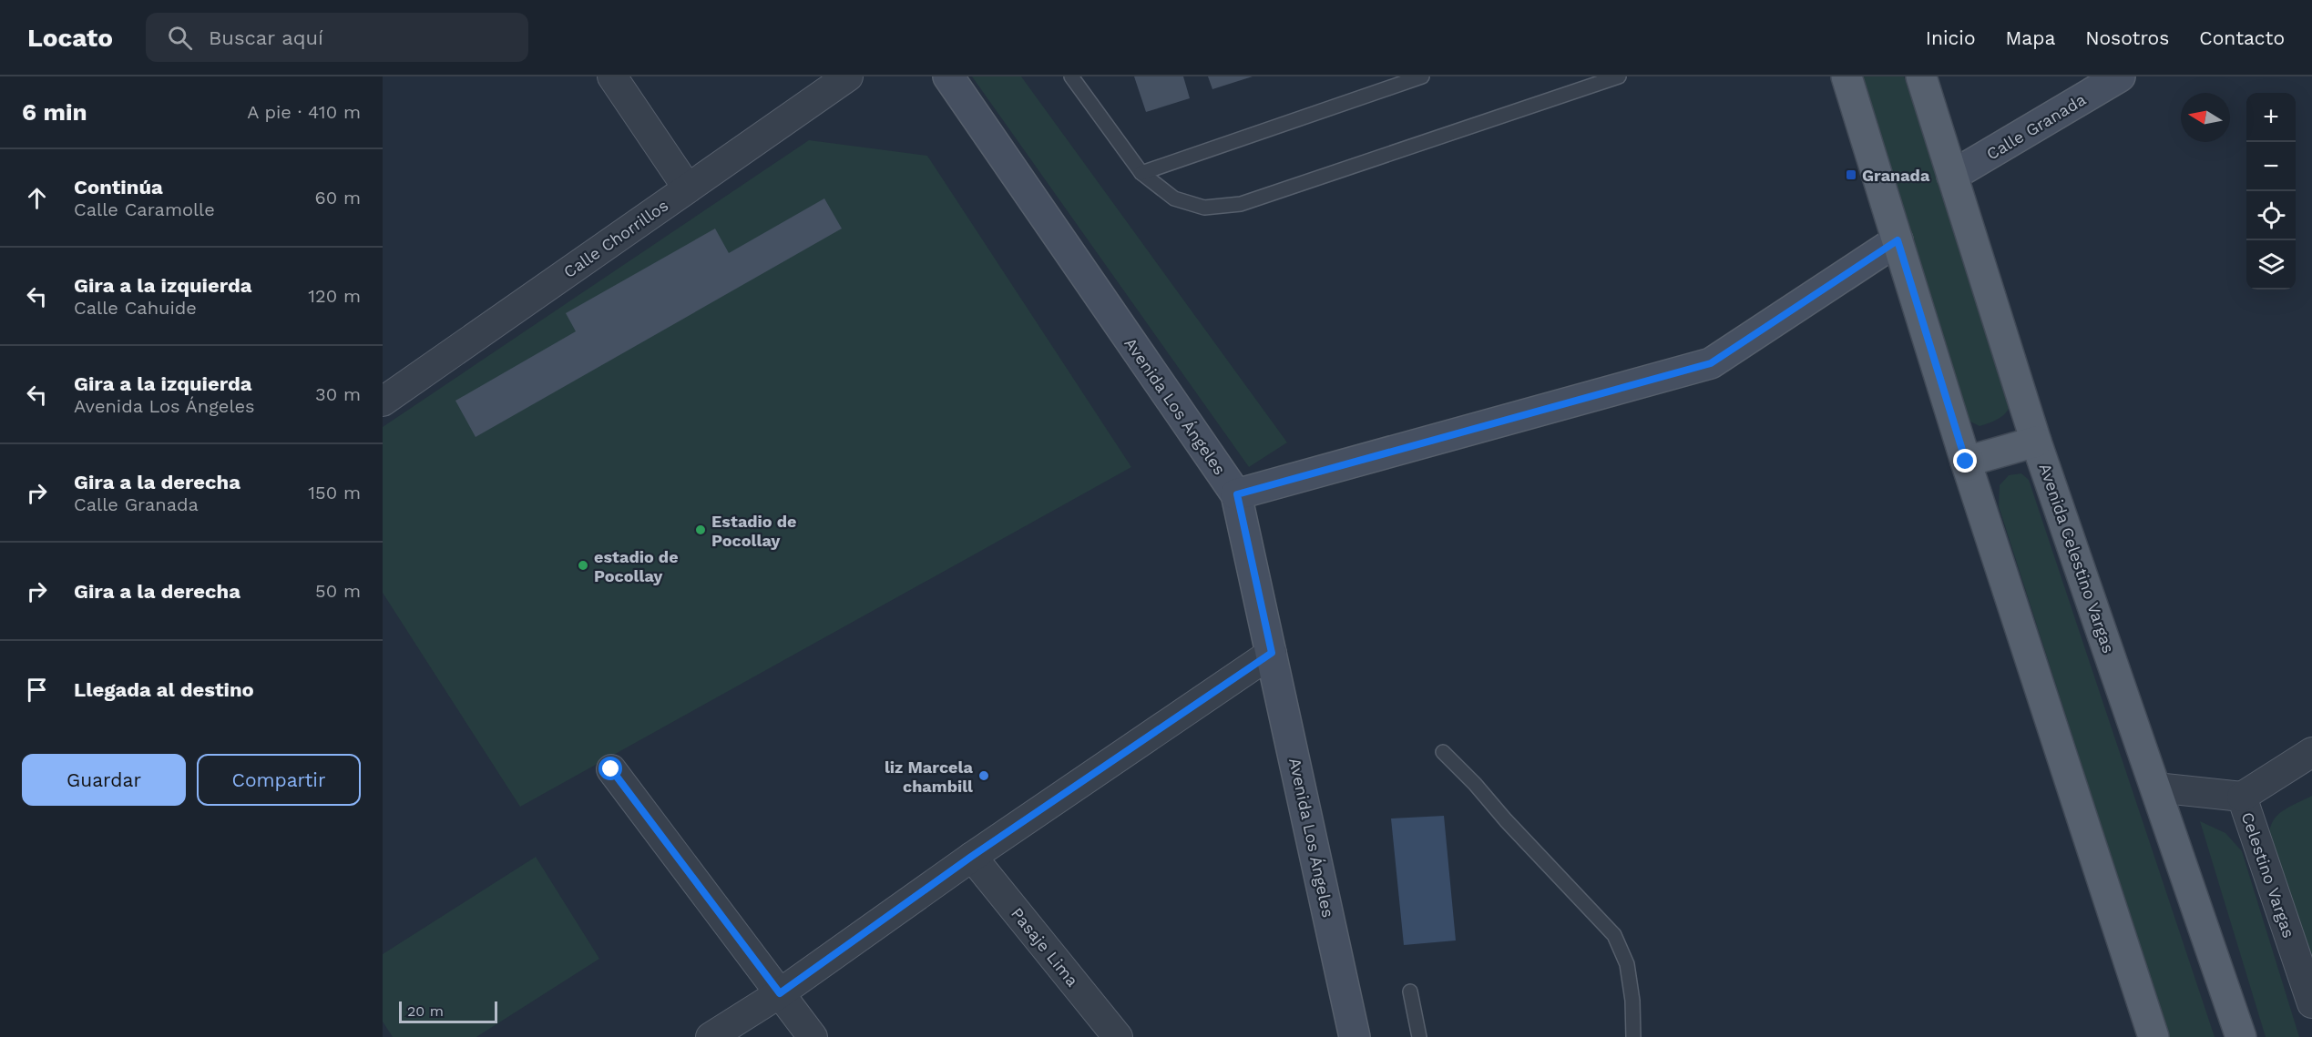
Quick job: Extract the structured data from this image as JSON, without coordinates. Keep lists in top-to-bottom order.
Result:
{
  "streets": {
    "main road": ["Avenida Celestino Vargas"],
    "street": [
      "Calle Granada",
      "Calle Chorrillos",
      "Avenida Los Ángeles",
      "Celestino Vargas",
      "Pasaje Lima"
    ]
  },
  "crossings": [
    ["Calle Granada", "Avenida Celestino Vargas"],
    ["Avenida Celestino Vargas", "Celestino Vargas"]
  ],
  "places": {
    "transit": ["Granada"],
    "other": ["Estadio de Pocollay", "estadio de Pocollay", "liz Marcela chambill"]
  },
  "scale_bar": "20 m",
  "north": "left",
  "page": {
    "header": "Locato",
    "search": "Buscar aquí",
    "nav": [
      "Inicio",
      "Mapa",
      "Nosotros",
      "Contacto"
    ],
    "heading": ["6 min", "A pie · 410 m"],
    "map_buttons": ["+", "−"],
    "list": [
      ["Continúa", "Calle Caramolle", "60 m"],
      ["Gira a la izquierda", "Calle Cahuide", "120 m"],
      ["Gira a la izquierda", "Avenida Los Ángeles", "30 m"],
      ["Gira a la derecha", "Calle Granada", "150 m"],
      ["Gira a la derecha", "50 m"],
      "Llegada al destino"
    ],
    "buttons": ["Guardar", "Compartir"],
    "scale": "20 m"
  }
}
